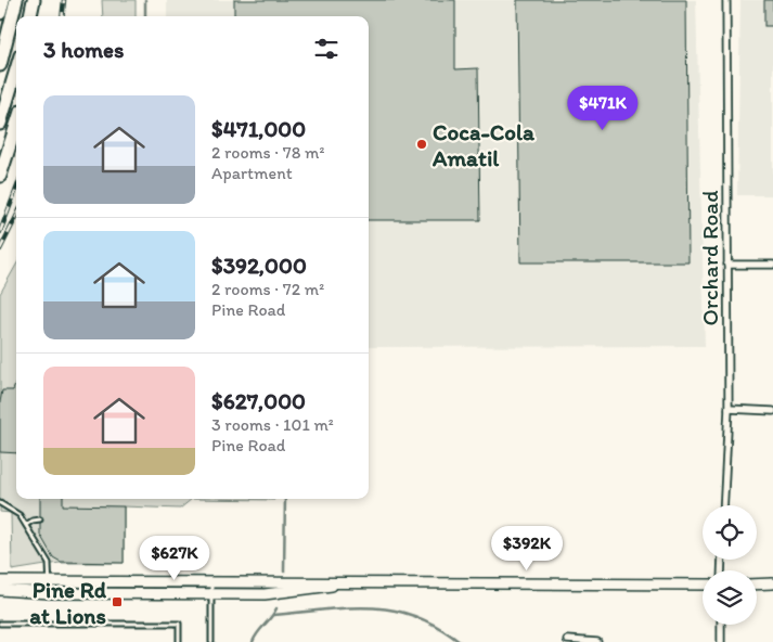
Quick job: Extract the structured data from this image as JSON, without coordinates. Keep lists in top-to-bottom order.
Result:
{
  "streets": {
    "street": ["Orchard Road"]
  },
  "places": {
    "other": ["Coca-Cola Amatil"],
    "transit": ["Pine Rd at Lions"]
  },
  "page": {
    "heading": "3 homes",
    "list": [
      {
        "name": "$471,000",
        "note": "2 rooms · 78 m² · Apartment"
      },
      {
        "name": "$392,000",
        "note": "2 rooms · 72 m² · Pine Road"
      },
      {
        "name": "$627,000",
        "note": "3 rooms · 101 m² · Pine Road"
      }
    ],
    "price": ["$471K", "$392K", "$627K"]
  }
}
